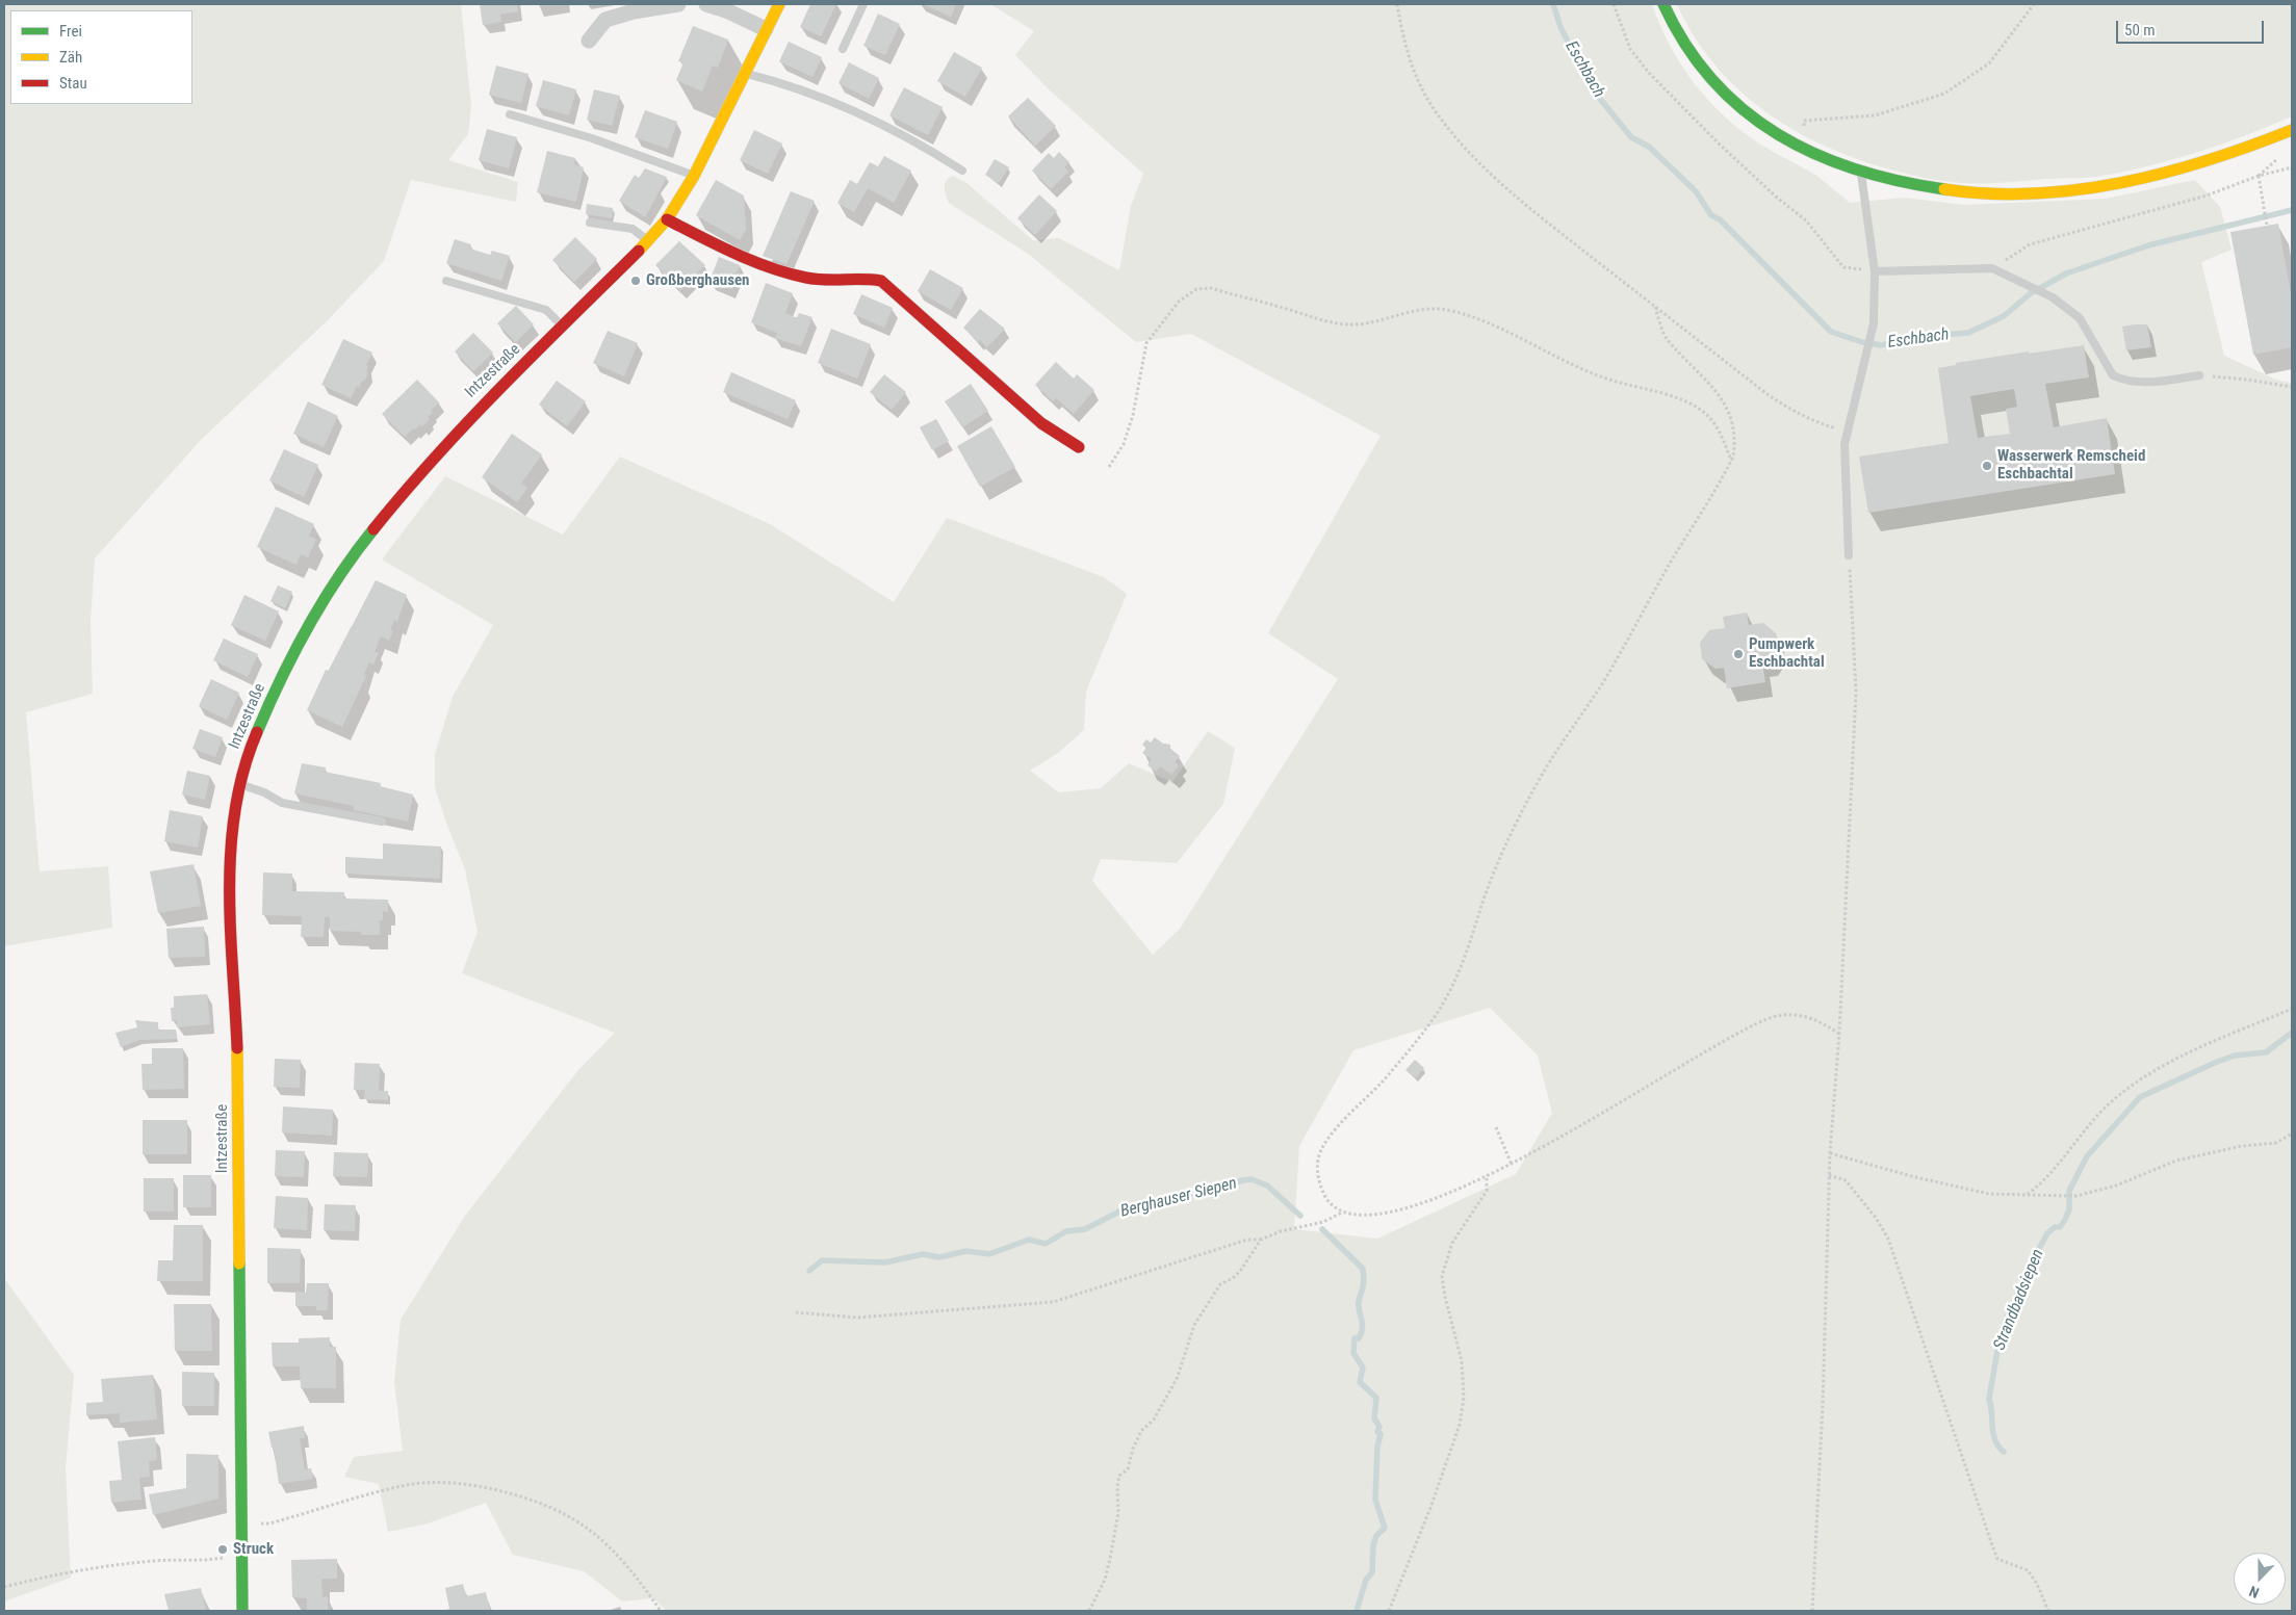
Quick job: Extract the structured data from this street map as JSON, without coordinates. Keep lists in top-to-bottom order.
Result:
{
  "streets": {
    "main road": ["Intzestraße"]
  },
  "water": ["Eschbach", "Berghauser Siepen", "Strandbadsiepen"],
  "places": [
    "Großberghausen",
    "Wasserwerk Remscheid Eschbachtal",
    "Pumpwerk Eschbachtal",
    "Struck"
  ],
  "legend": ["Frei", "Zäh", "Stau"],
  "scale_bar": "50 m",
  "north": "bottom"
}
